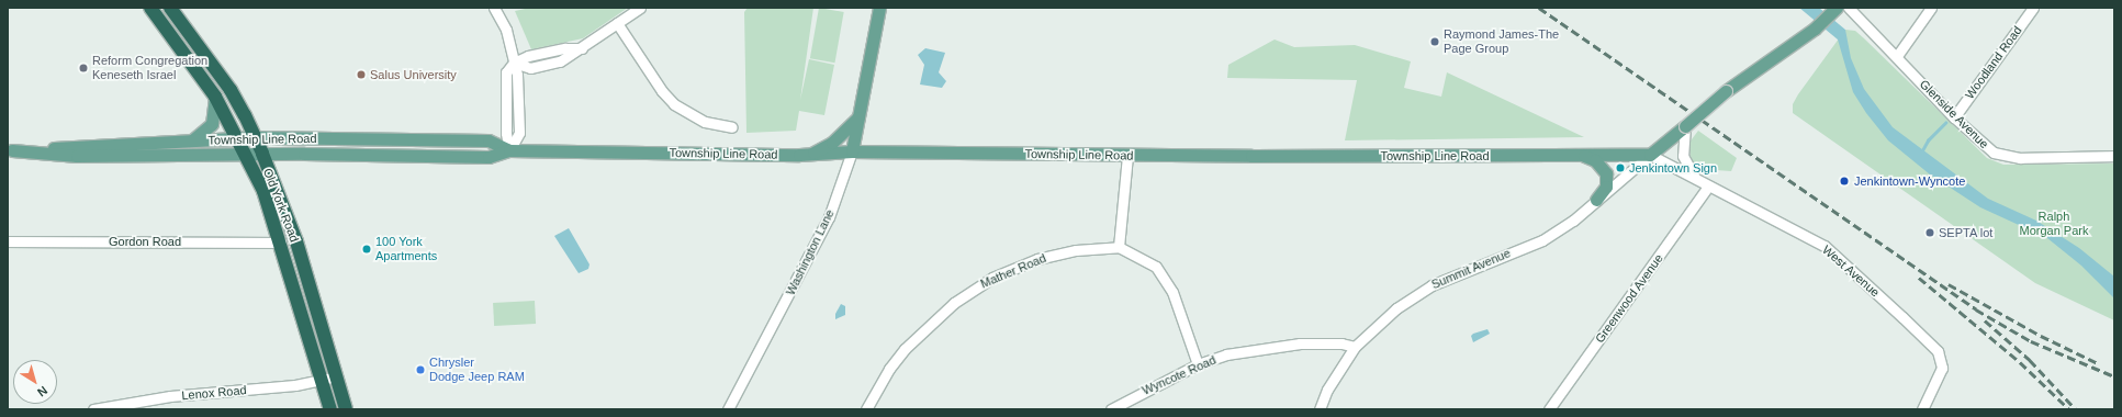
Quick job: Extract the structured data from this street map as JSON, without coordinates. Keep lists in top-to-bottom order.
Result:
{
  "streets": {
    "highway": ["Old York Road"],
    "main road": ["Township Line Road", "Washington Lane"],
    "street": [
      "Woodland Road",
      "Glenside Avenue",
      "Gordon Road",
      "Summit Avenue",
      "Mather Road",
      "West Avenue",
      "Greenwood Avenue",
      "Wyncote Road",
      "Lenox Road"
    ]
  },
  "crossings": [
    ["Woodland Road", "Glenside Avenue"],
    ["Township Line Road", "Old York Road"],
    ["Township Line Road", "Washington Lane"],
    ["Township Line Road", "Summit Avenue"],
    ["Township Line Road", "West Avenue"],
    ["Old York Road", "Gordon Road"],
    ["Old York Road", "Lenox Road"],
    ["Summit Avenue", "West Avenue"],
    ["Summit Avenue", "Wyncote Road"],
    ["Mather Road", "Wyncote Road"],
    ["West Avenue", "Greenwood Avenue"]
  ],
  "parks": ["Ralph Morgan Park"],
  "places": [
    "Raymond James-The Page Group",
    "Reform Congregation Keneseth Israel",
    "Salus University",
    "Jenkintown Sign",
    "Jenkintown-Wyncote",
    "SEPTA lot",
    "100 York Apartments",
    "Chrysler Dodge Jeep RAM"
  ],
  "north": "bottom right"
}
